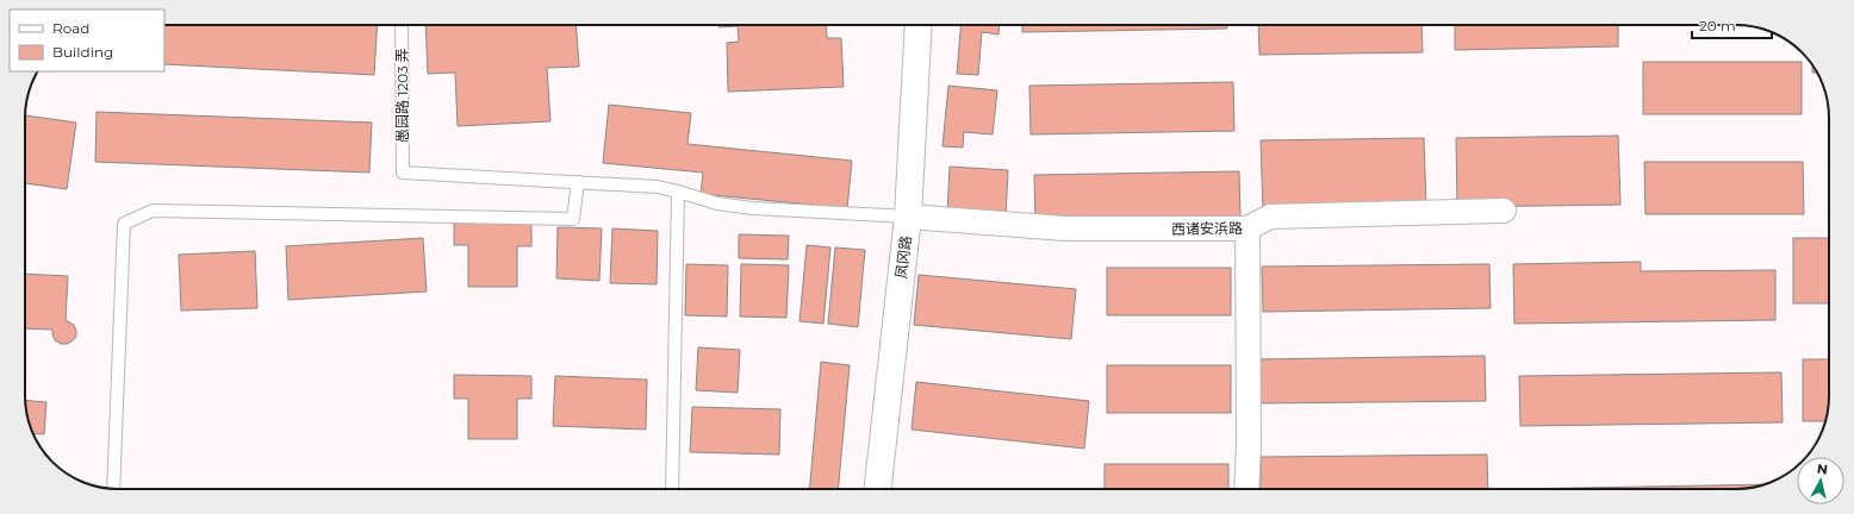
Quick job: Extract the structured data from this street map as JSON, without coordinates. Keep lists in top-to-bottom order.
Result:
{
  "streets": {
    "street": ["西诸安浜路", "凤冈路"],
    "lane": ["愚园路 1203 弄"]
  },
  "crossings": [
    ["西诸安浜路", "凤冈路"]
  ],
  "legend": ["Road", "Building"],
  "scale_bar": "20 m",
  "north": "top"
}
